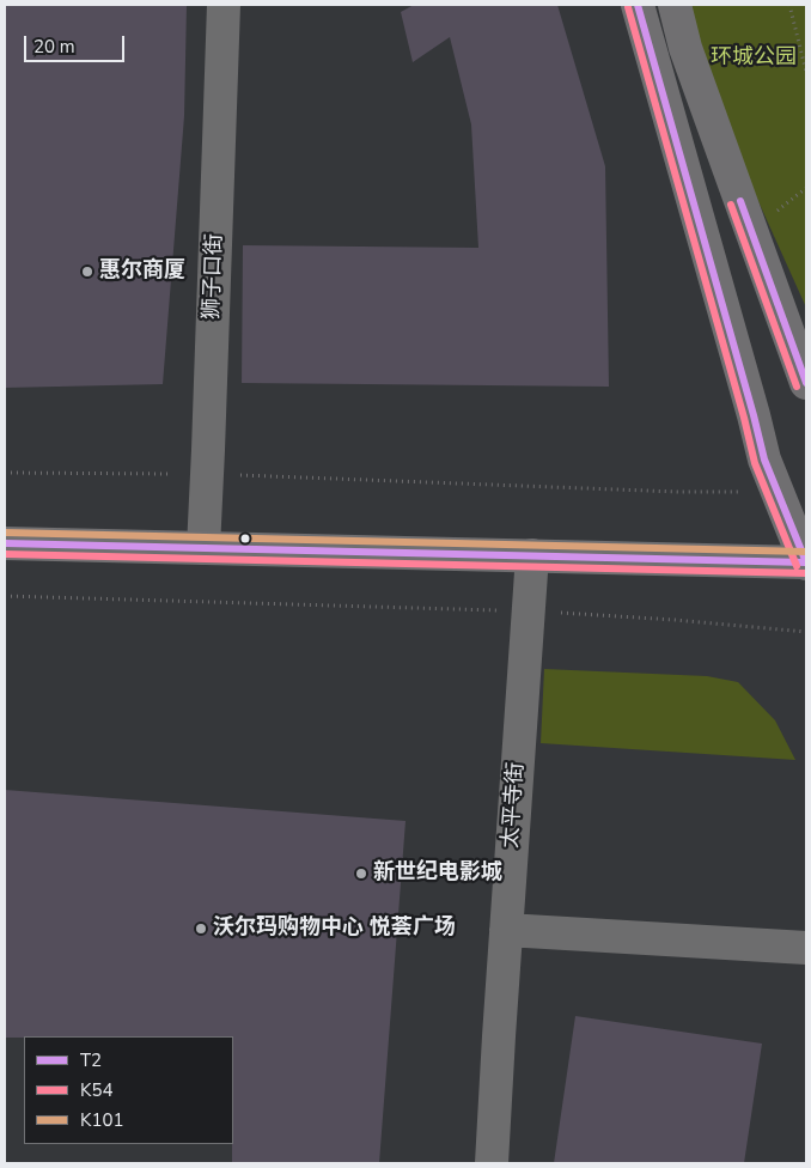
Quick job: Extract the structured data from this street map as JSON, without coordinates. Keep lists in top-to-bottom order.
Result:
{
  "streets": {
    "street": ["狮子口街", "太平寺街"]
  },
  "parks": ["环城公园"],
  "places": ["惠尔商厦", "新世纪电影城", "沃尔玛购物中心 悦荟广场"],
  "lines": ["transit line T2", "transit line K54", "transit line K101"],
  "legend": ["T2", "K54", "K101"],
  "scale_bar": "20 m"
}
